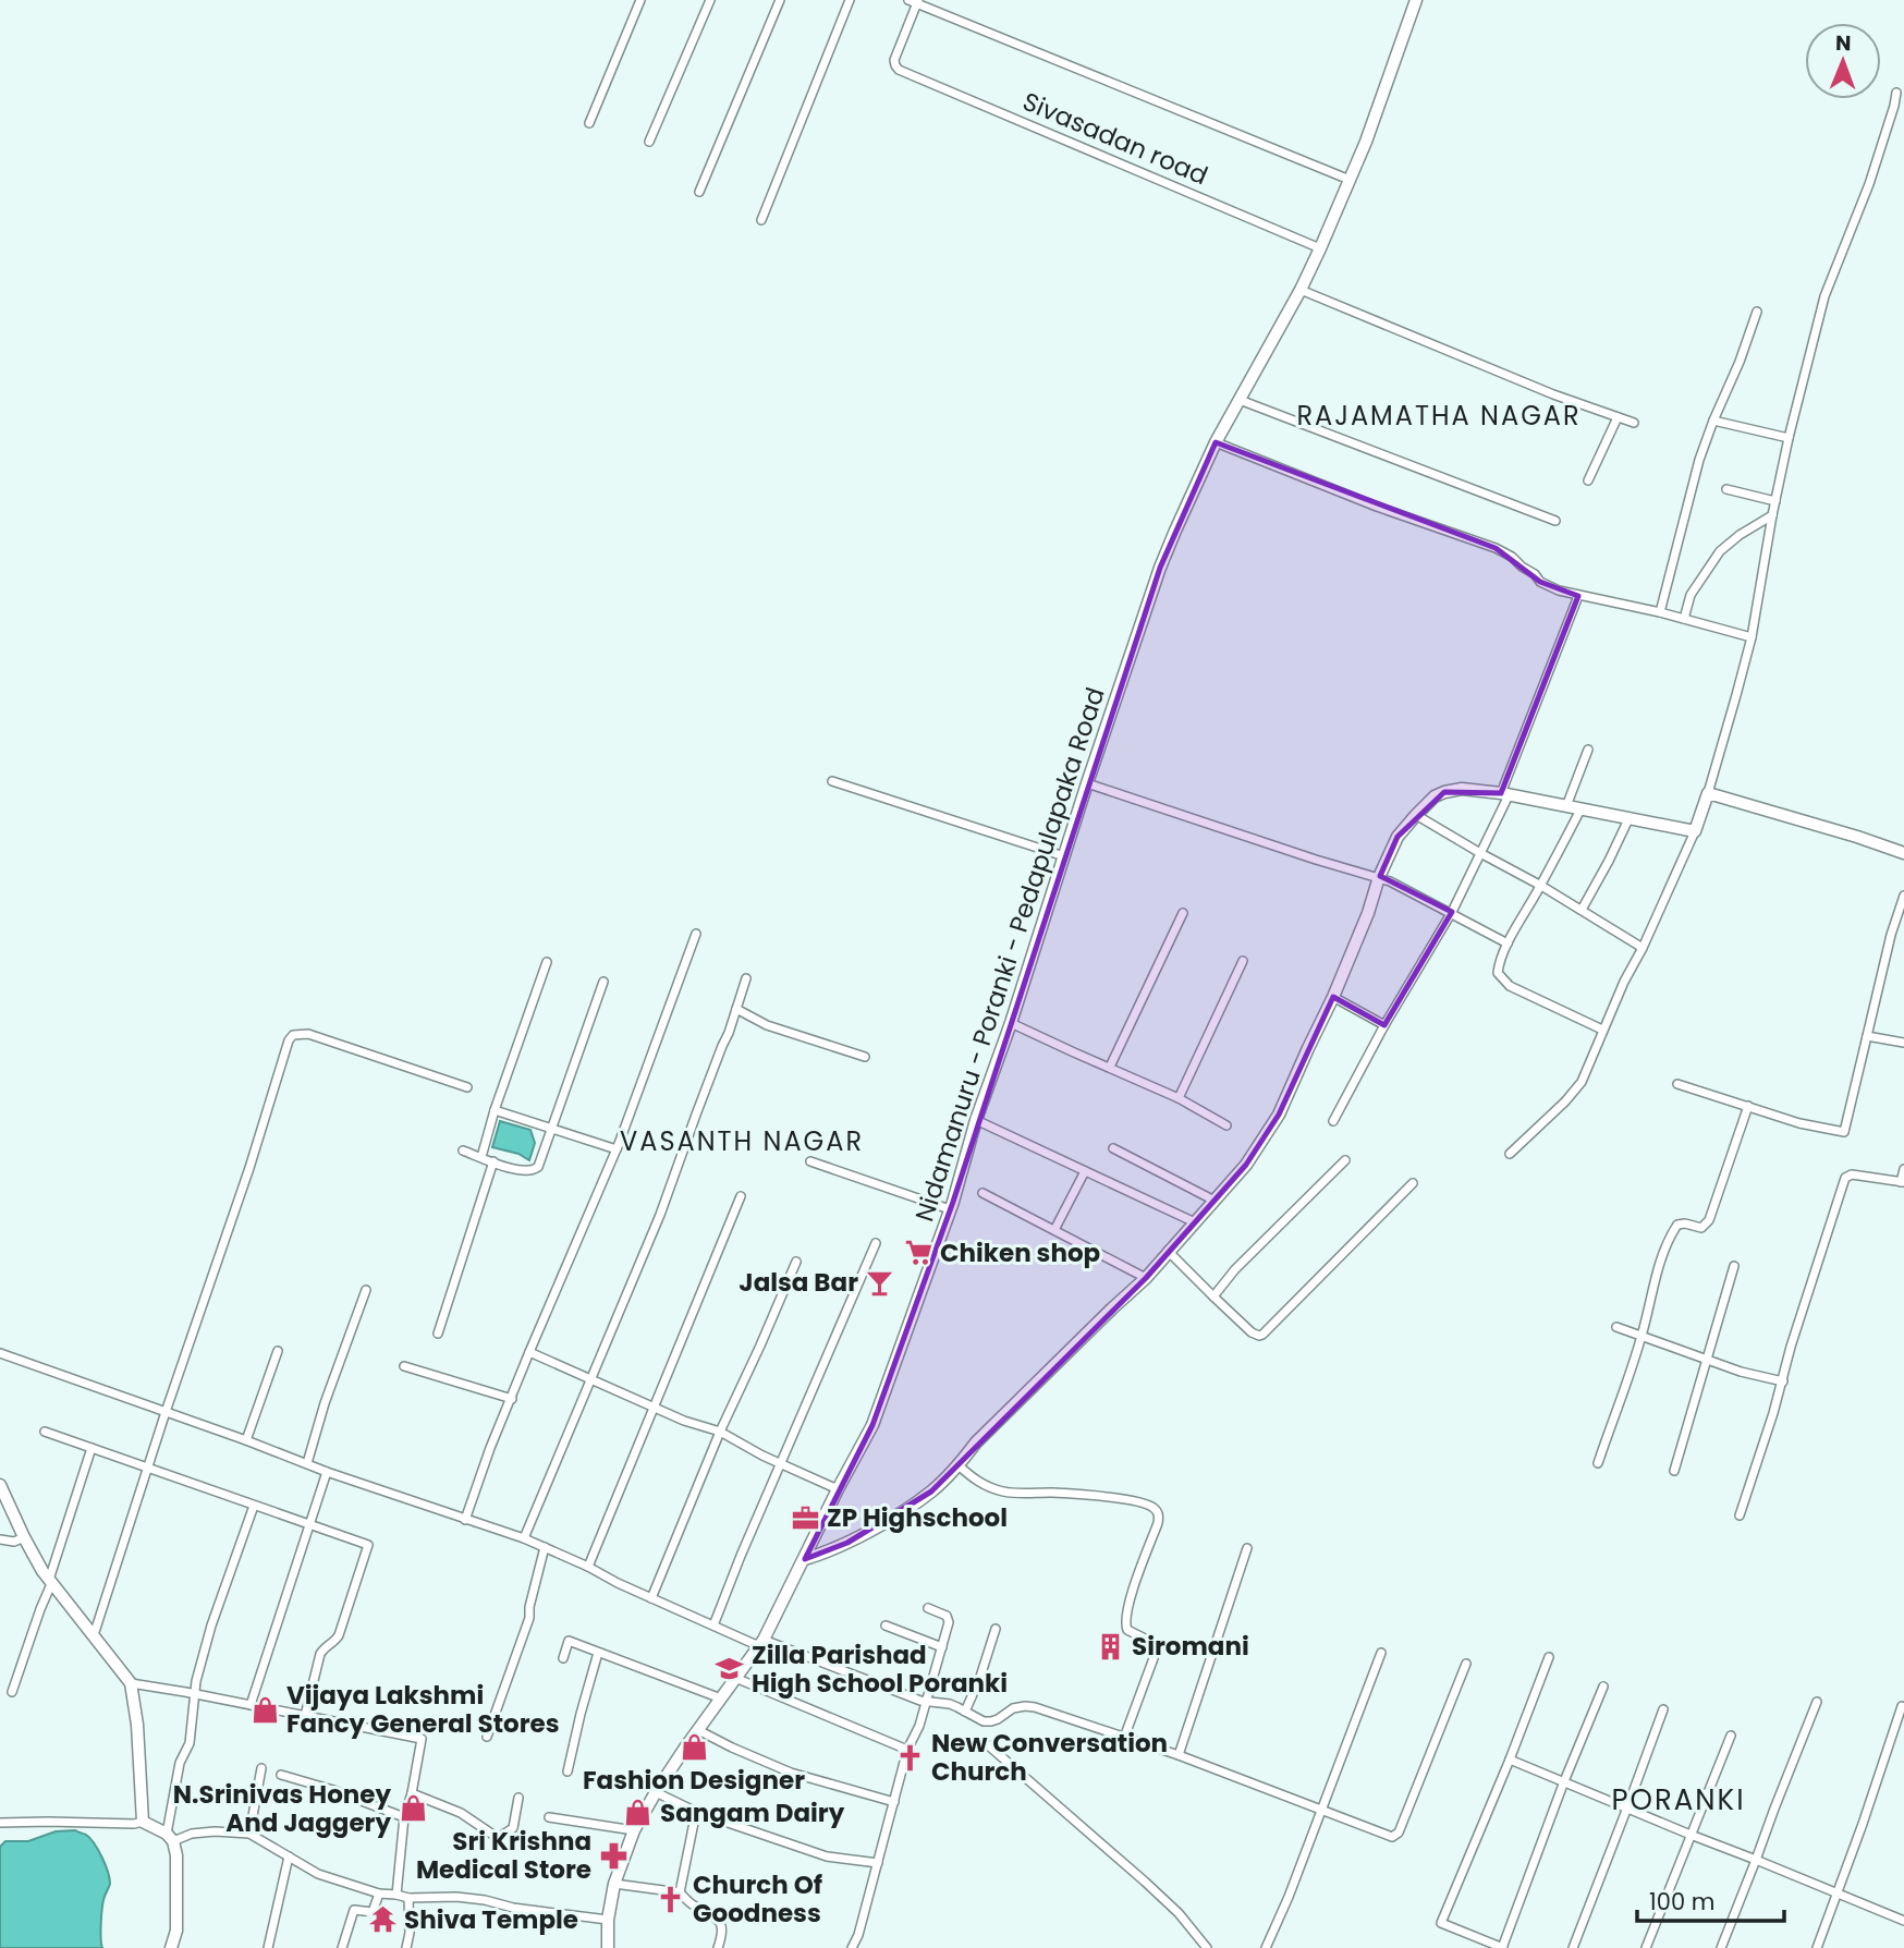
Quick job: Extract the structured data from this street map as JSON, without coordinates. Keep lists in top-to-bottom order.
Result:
{
  "streets": {
    "main road": ["Nidamanuru - Poranki - Pedapulapaka Road"],
    "street": ["Sivasadan road"]
  },
  "crossings": [
    ["Sivasadan road", "Nidamanuru - Poranki - Pedapulapaka Road"]
  ],
  "districts": ["RAJAMATHA NAGAR", "VASANTH NAGAR", "PORANKI"],
  "places": {
    "supermarket": ["Chiken shop"],
    "bar": ["Jalsa Bar"],
    "office": ["ZP Highschool"],
    "building": ["Siromani"],
    "school or university": ["Zilla Parishad High School Poranki"],
    "shop": [
      "Vijaya Lakshmi Fancy General Stores",
      "Fashion Designer",
      "N.Srinivas Honey And Jaggery",
      "Sangam Dairy"
    ],
    "church": ["New Conversation Church", "Church Of Goodness"],
    "pharmacy": ["Sri Krishna Medical Store"],
    "temple": ["Shiva Temple"]
  },
  "scale_bar": "100 m",
  "north": "top"
}
